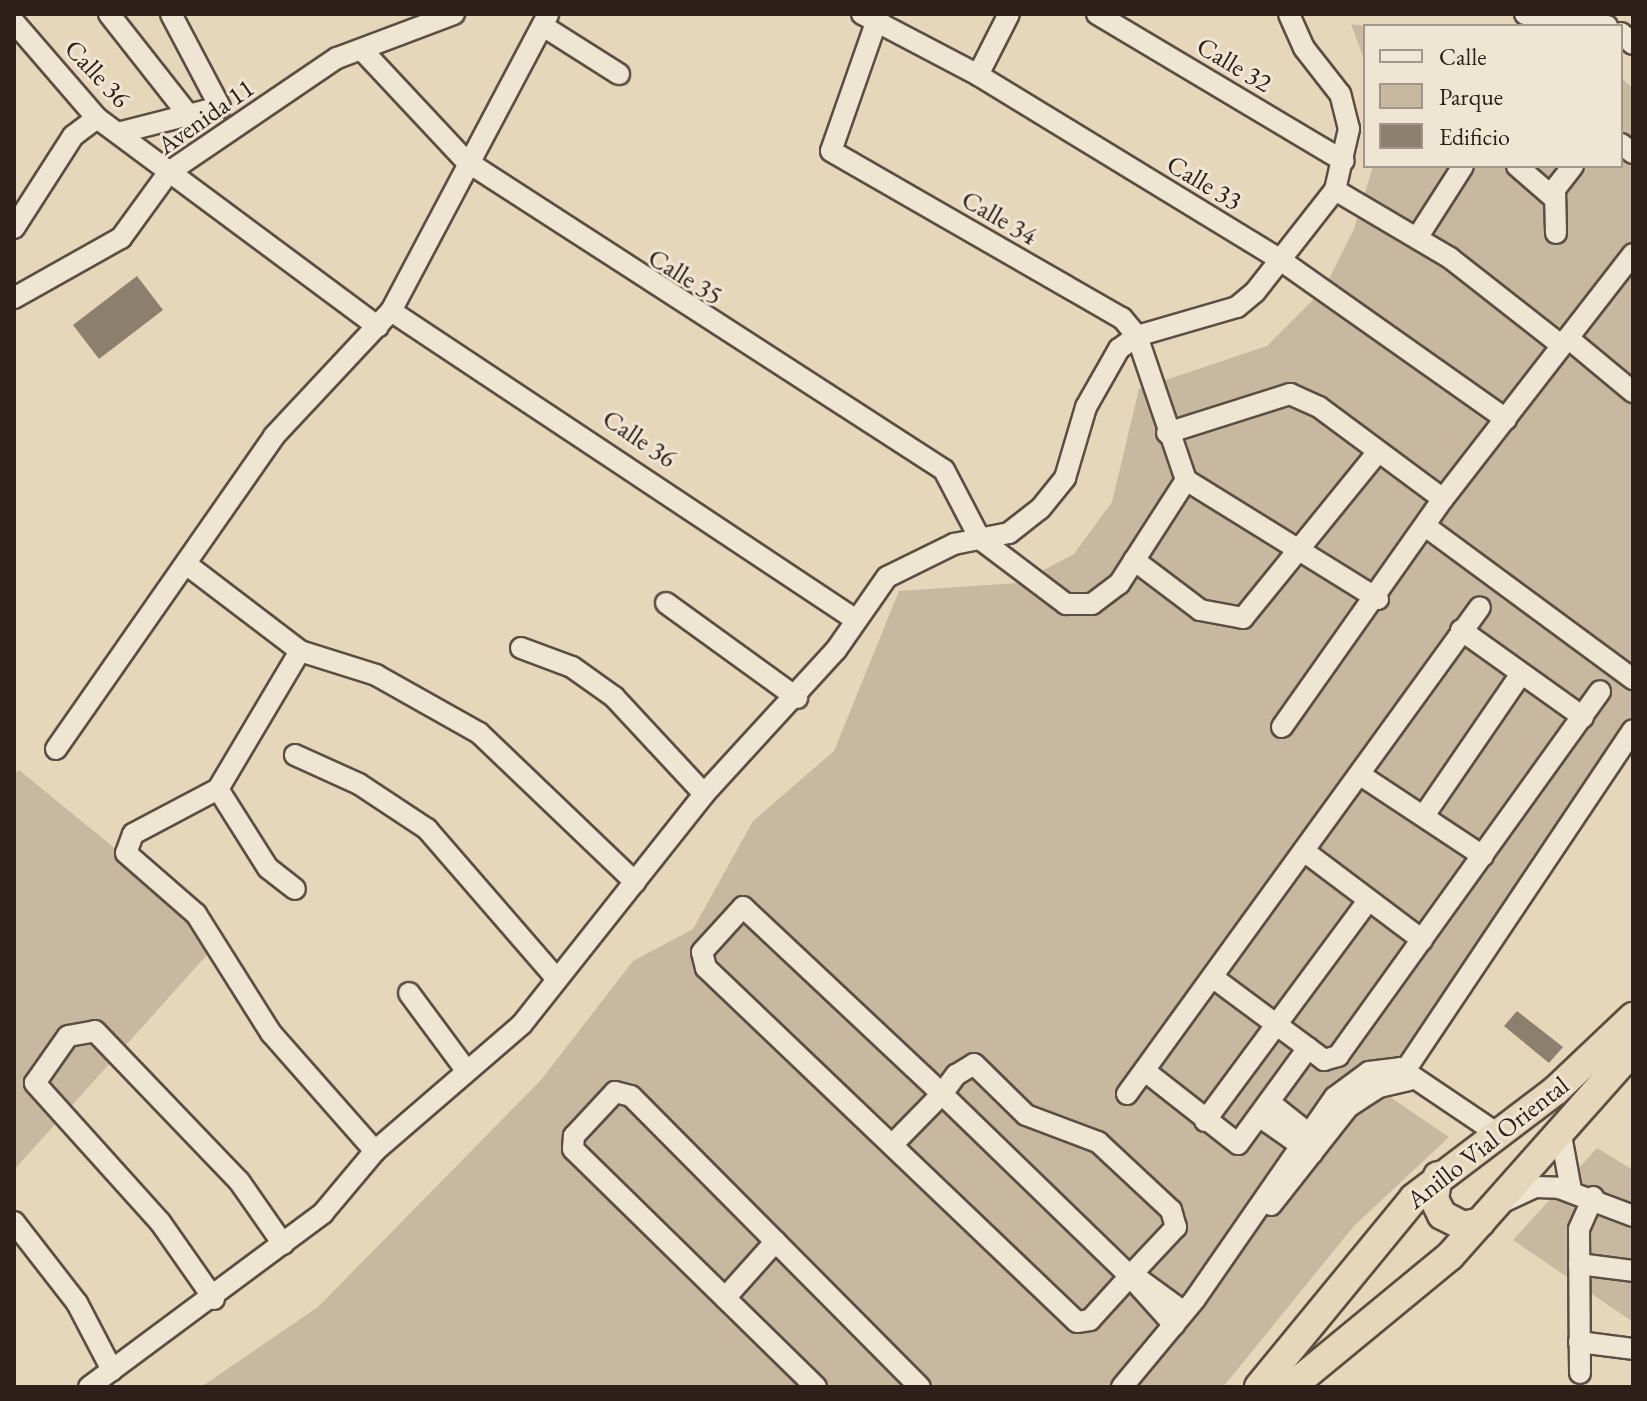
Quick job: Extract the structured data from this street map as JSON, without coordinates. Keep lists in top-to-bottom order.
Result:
{
  "streets": {
    "highway": ["Anillo Vial Oriental"],
    "street": [
      "Calle 32",
      "Calle 36",
      "Avenida 11",
      "Calle 33",
      "Calle 34",
      "Calle 35"
    ]
  },
  "crossings": [
    ["Calle 36", "Avenida 11"],
    ["Avenida 11", "Calle 35"],
    ["Calle 33", "Calle 34"]
  ],
  "legend": ["Calle", "Parque", "Edificio"]
}
